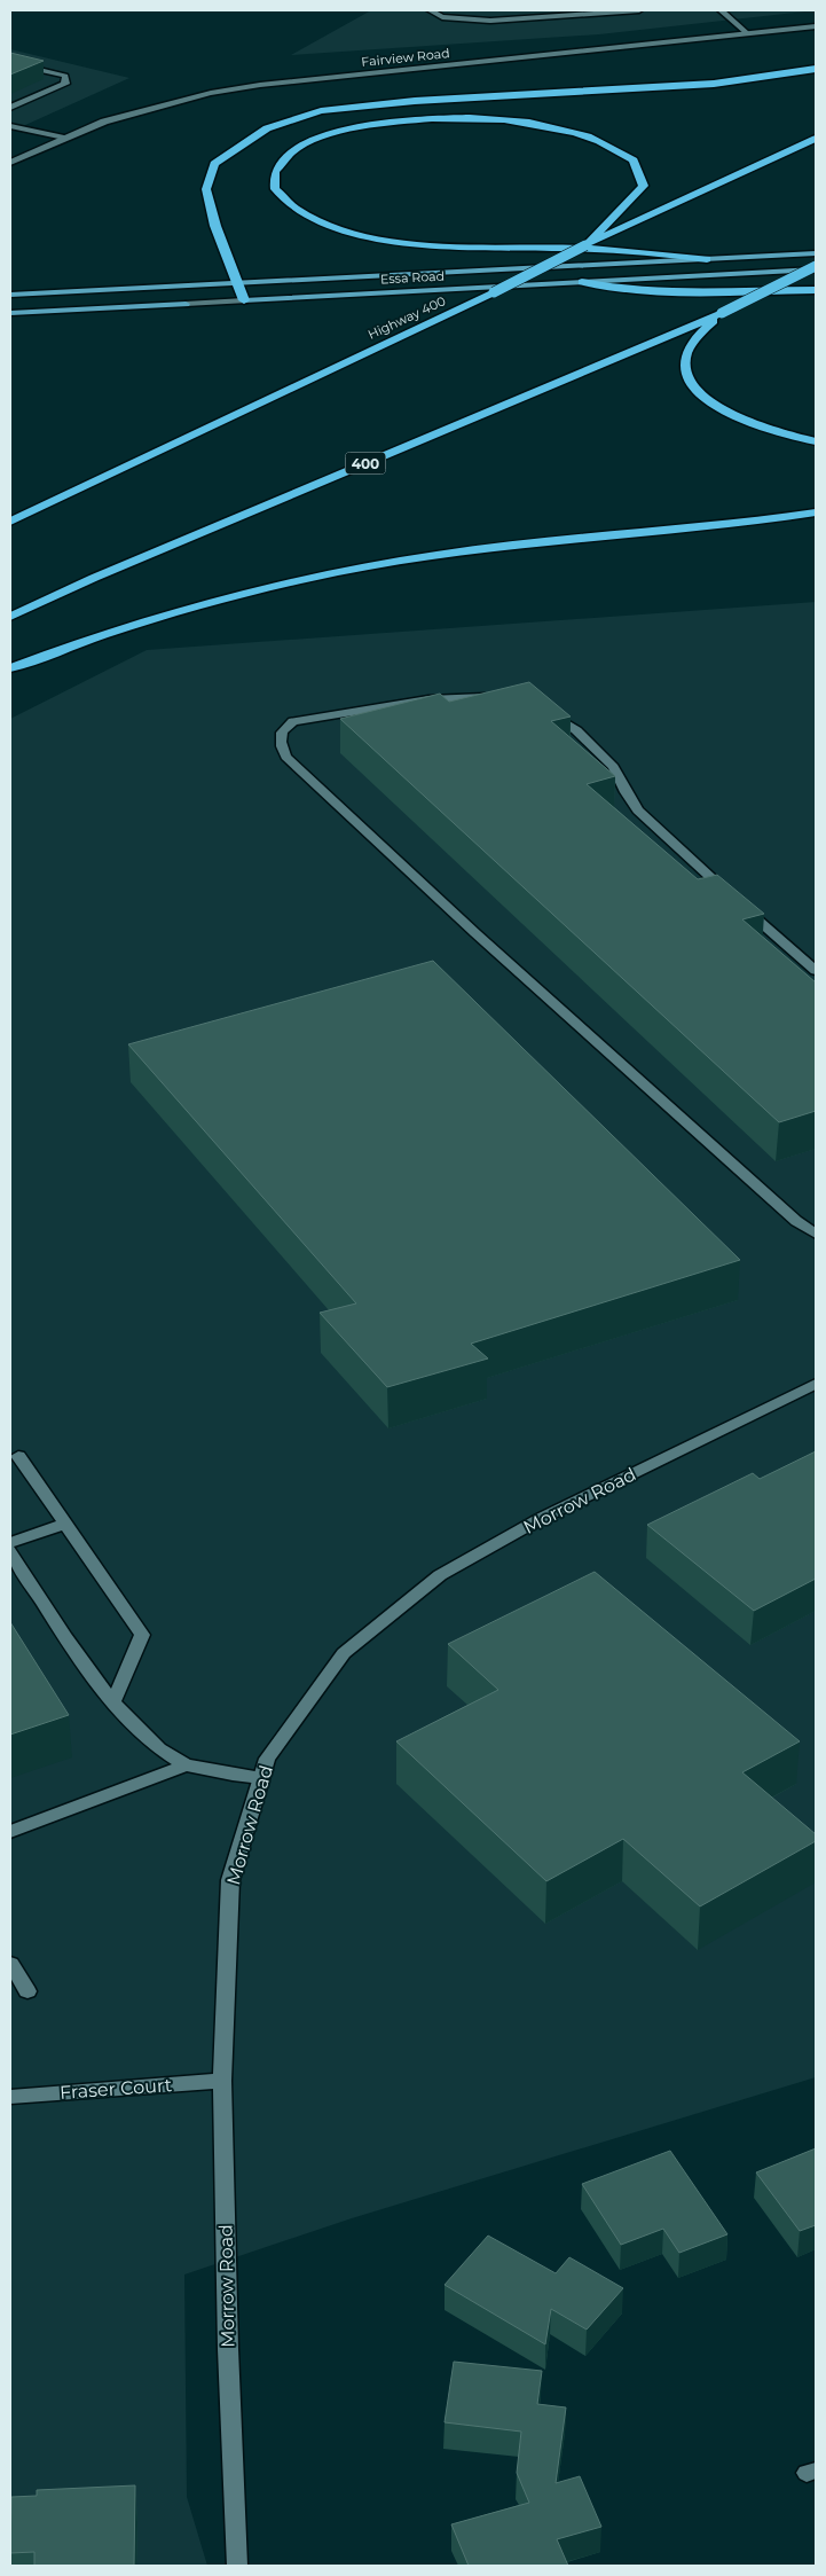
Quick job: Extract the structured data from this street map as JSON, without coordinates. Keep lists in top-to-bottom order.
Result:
{
  "streets": {
    "highway": ["Highway 400", "400"],
    "main road": ["Essa Road"],
    "street": ["Fairview Road", "Morrow Road", "Fraser Court"]
  },
  "crossings": [
    ["Essa Road", "400"],
    ["Morrow Road", "Fraser Court"]
  ]
}
